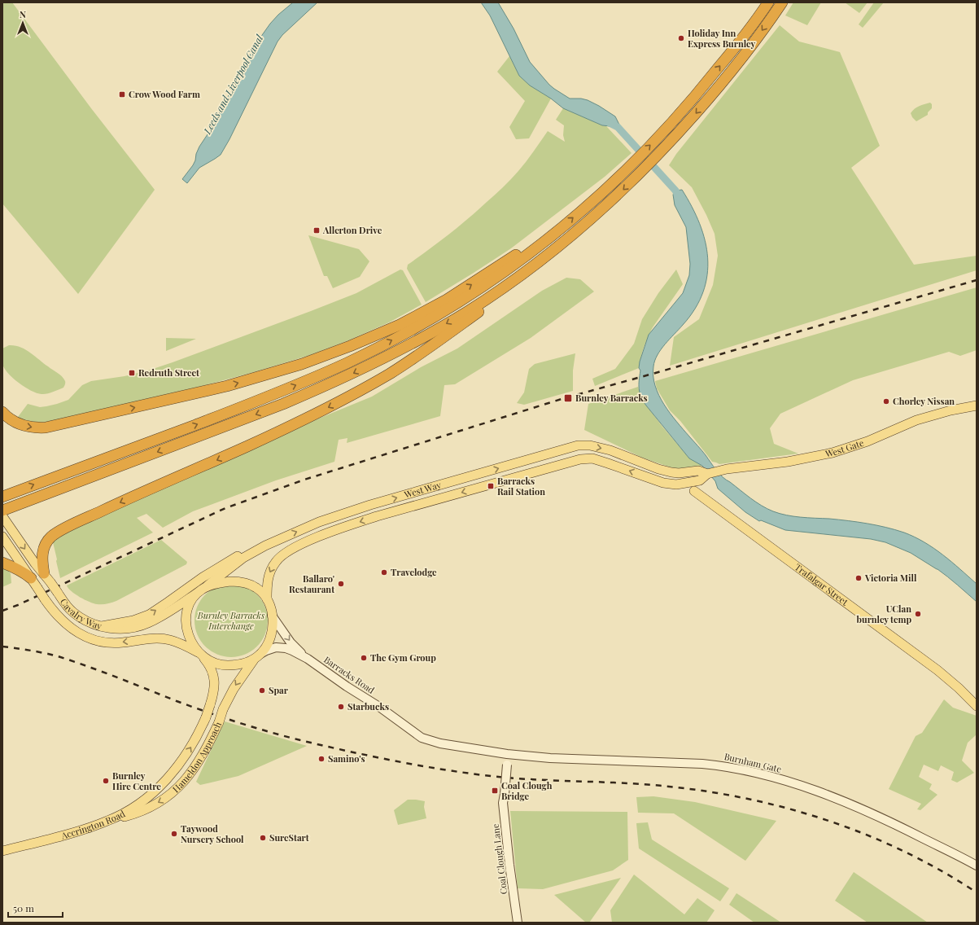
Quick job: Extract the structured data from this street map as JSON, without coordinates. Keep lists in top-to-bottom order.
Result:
{
  "streets": {
    "main road": [
      "West Gate",
      "West Way",
      "Trafalgar Street",
      "Cavalry Way",
      "Barracks Road",
      "Hameldon Approach",
      "Burnham Gate",
      "Accrington Road",
      "Coal Clough Lane"
    ]
  },
  "crossings": [
    ["West Gate", "West Way"],
    ["West Way", "Trafalgar Street"],
    ["West Way", "Cavalry Way"],
    ["West Way", "Barracks Road"],
    ["West Way", "Hameldon Approach"],
    ["Cavalry Way", "Barracks Road"],
    ["Cavalry Way", "Hameldon Approach"],
    ["Barracks Road", "Hameldon Approach"],
    ["Barracks Road", "Burnham Gate"],
    ["Barracks Road", "Coal Clough Lane"],
    ["Hameldon Approach", "Accrington Road"],
    ["Burnham Gate", "Coal Clough Lane"]
  ],
  "water": ["Leeds and Liverpool Canal"],
  "parks": ["Burnley Barracks Interchange"],
  "places": {
    "other": [
      "Holiday Inn Express Burnley",
      "Chorley Nissan",
      "Travelodge",
      "Victoria Mill",
      "Ballaro' Restaurant",
      "UClan burnley temp",
      "The Gym Group",
      "Spar",
      "Starbucks",
      "Samino's",
      "Burnley Hire Centre",
      "Taywood Nursery School",
      "SureStart"
    ],
    "transit": [
      "Crow Wood Farm",
      "Allerton Drive",
      "Redruth Street",
      "Burnley Barracks",
      "Barracks Rail Station",
      "Coal Clough Bridge"
    ]
  },
  "scale_bar": "50 m",
  "north": "top"
}
